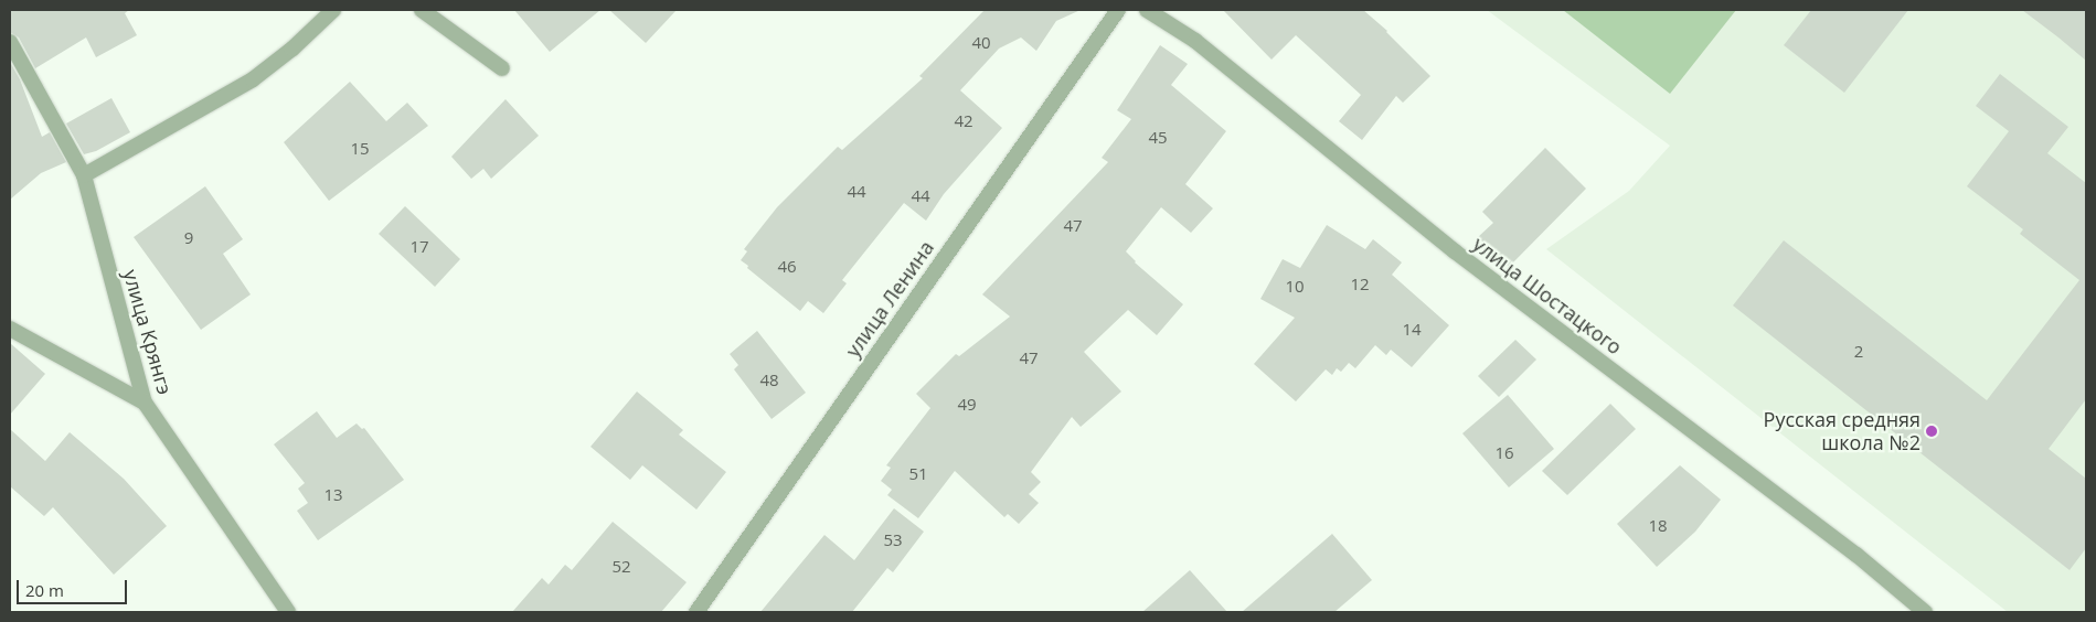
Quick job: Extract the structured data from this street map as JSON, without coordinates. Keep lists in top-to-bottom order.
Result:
{
  "streets": {
    "street": ["улица Шостацкого", "улица Ленина", "улица Крянгэ"]
  },
  "places": ["Русская средняя школа №2"],
  "house_numbers": [
    "40",
    "42",
    "45",
    "15",
    "44",
    "44",
    "47",
    "9",
    "17",
    "46",
    "12",
    "10",
    "14",
    "2",
    "47",
    "48",
    "49",
    "16",
    "51",
    "13",
    "18",
    "53",
    "52"
  ],
  "scale_bar": "20 m"
}
